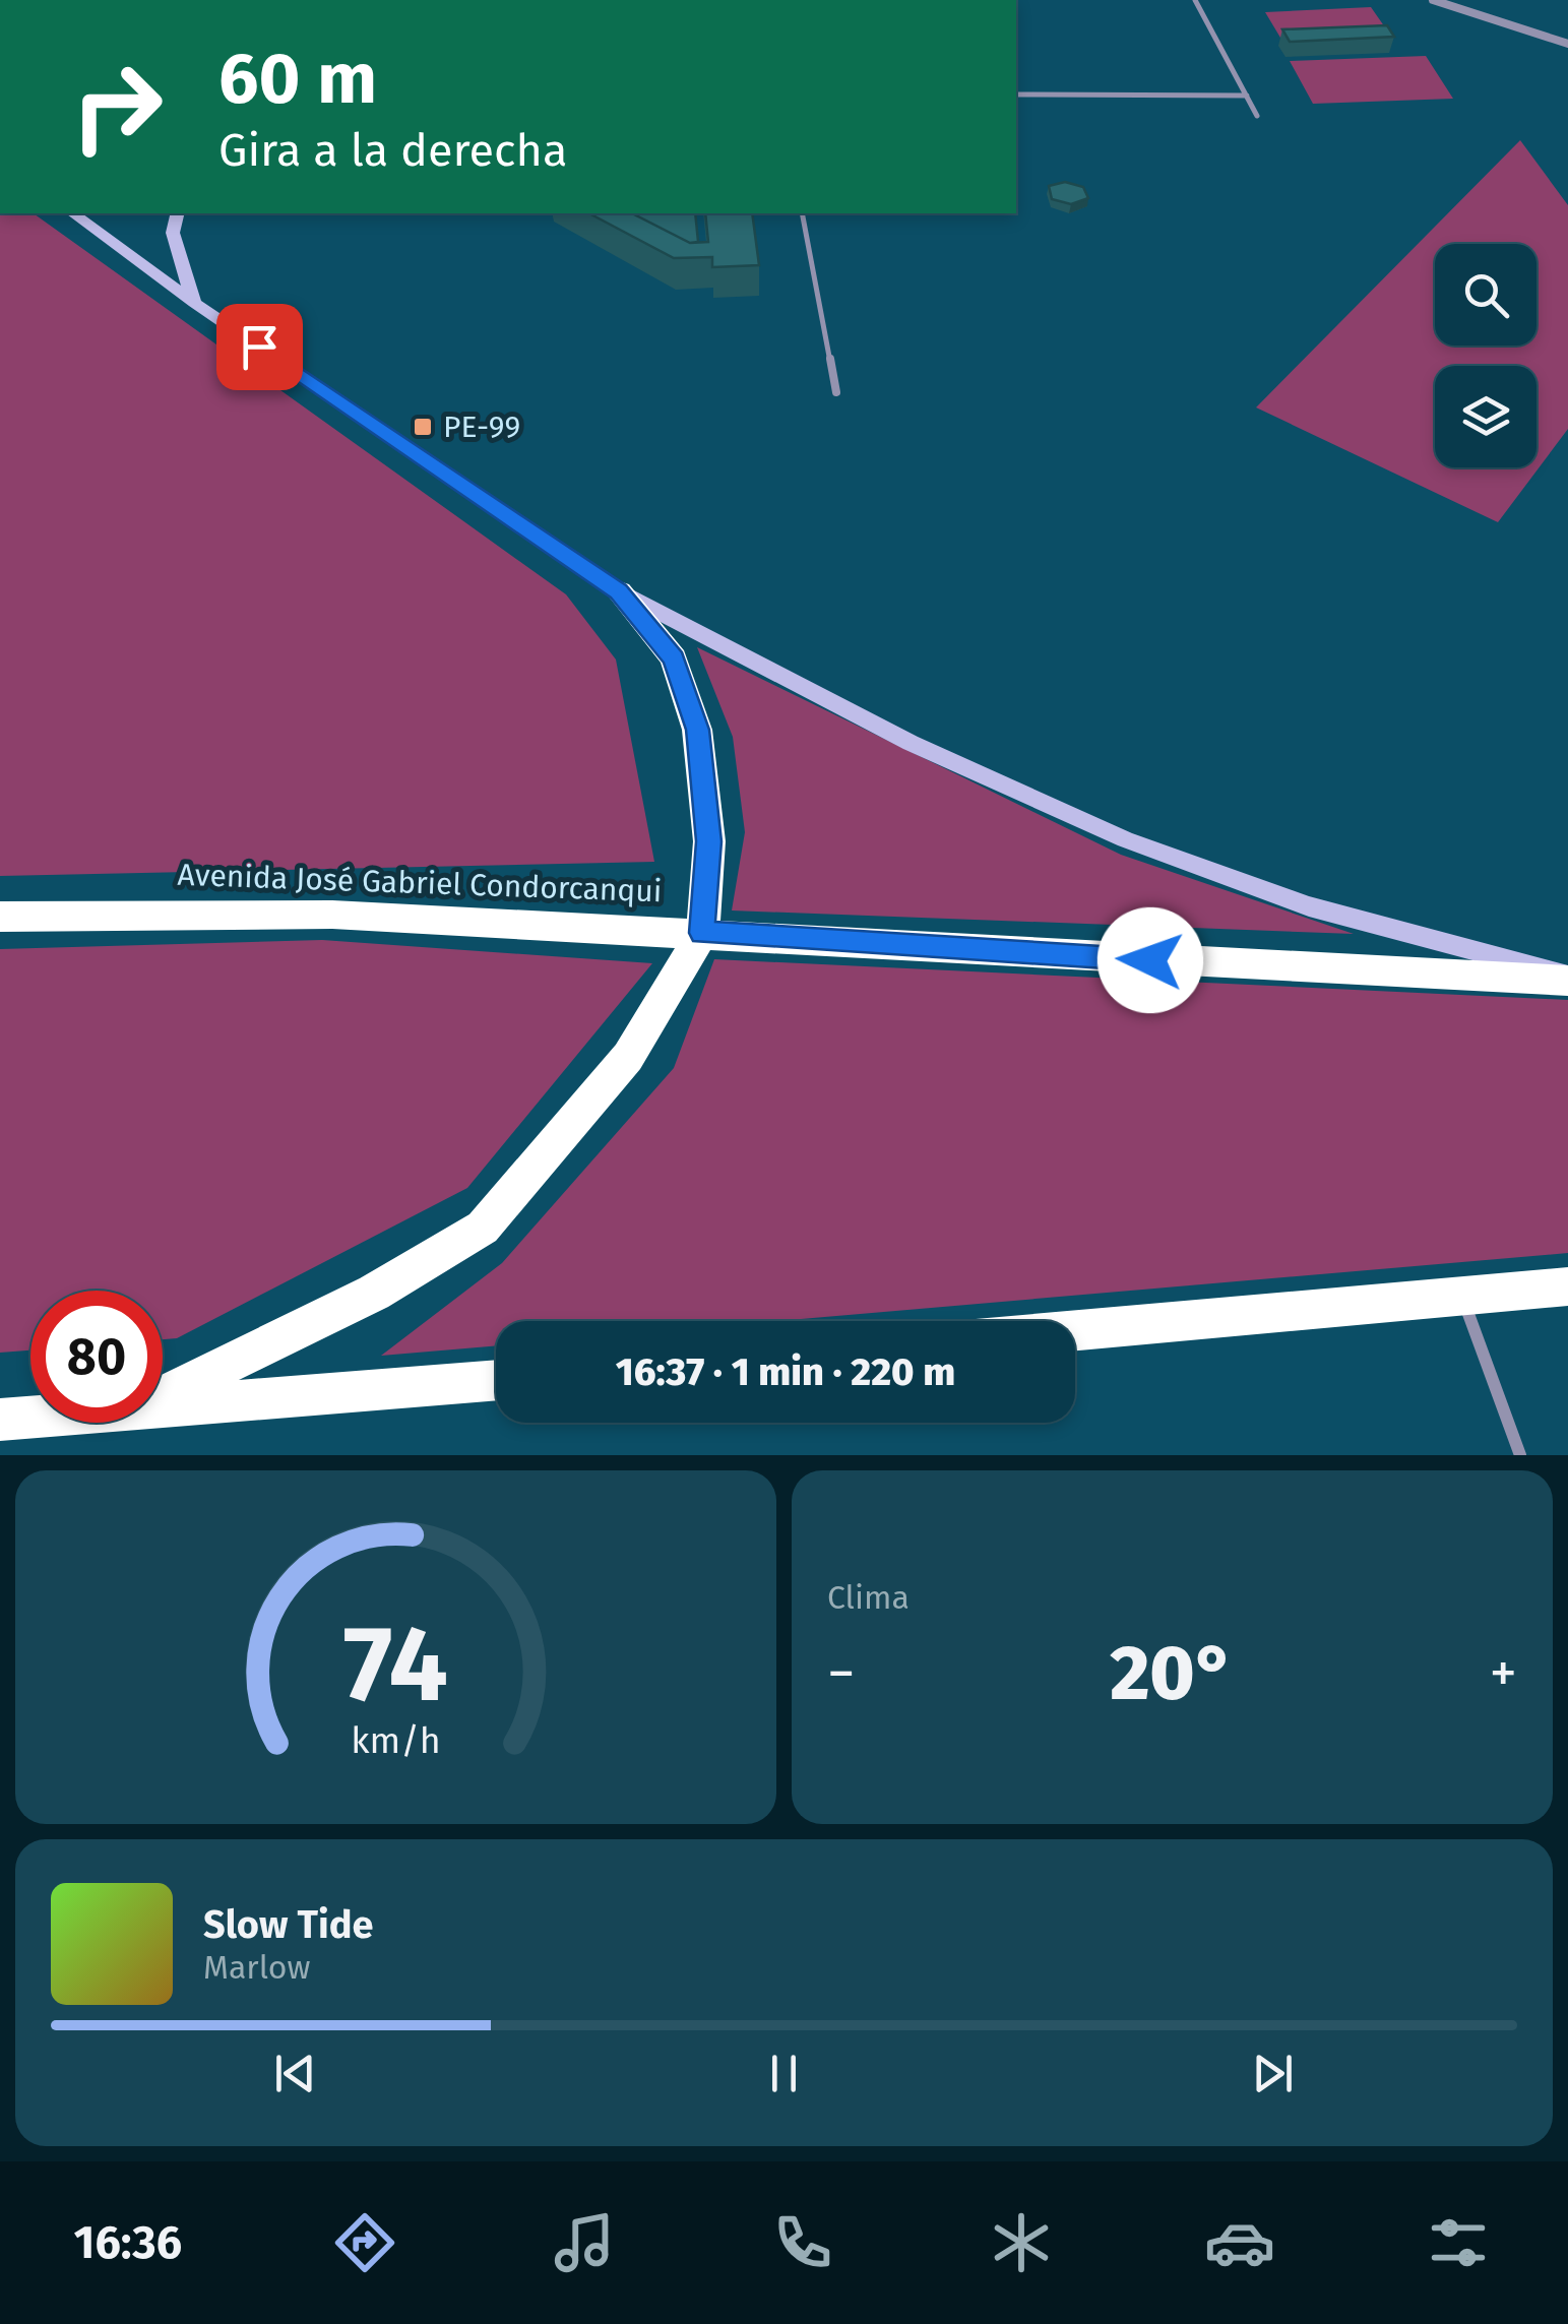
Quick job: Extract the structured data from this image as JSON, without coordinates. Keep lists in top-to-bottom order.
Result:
{
  "streets": {
    "highway": ["Avenida José Gabriel Condorcanqui"]
  },
  "places": {
    "transit": ["PE-99"]
  },
  "page": {
    "turn": ["60 m", "Gira a la derecha"],
    "limit": "80",
    "trip": "16:37 · 1 min · 220 m",
    "tile": "Clima",
    "heat": ["−", "20°", "+"],
    "song": ["Slow Tide", "Marlow"],
    "tabs": "16:36",
    "gauge": ["74", "km/h"]
  }
}
